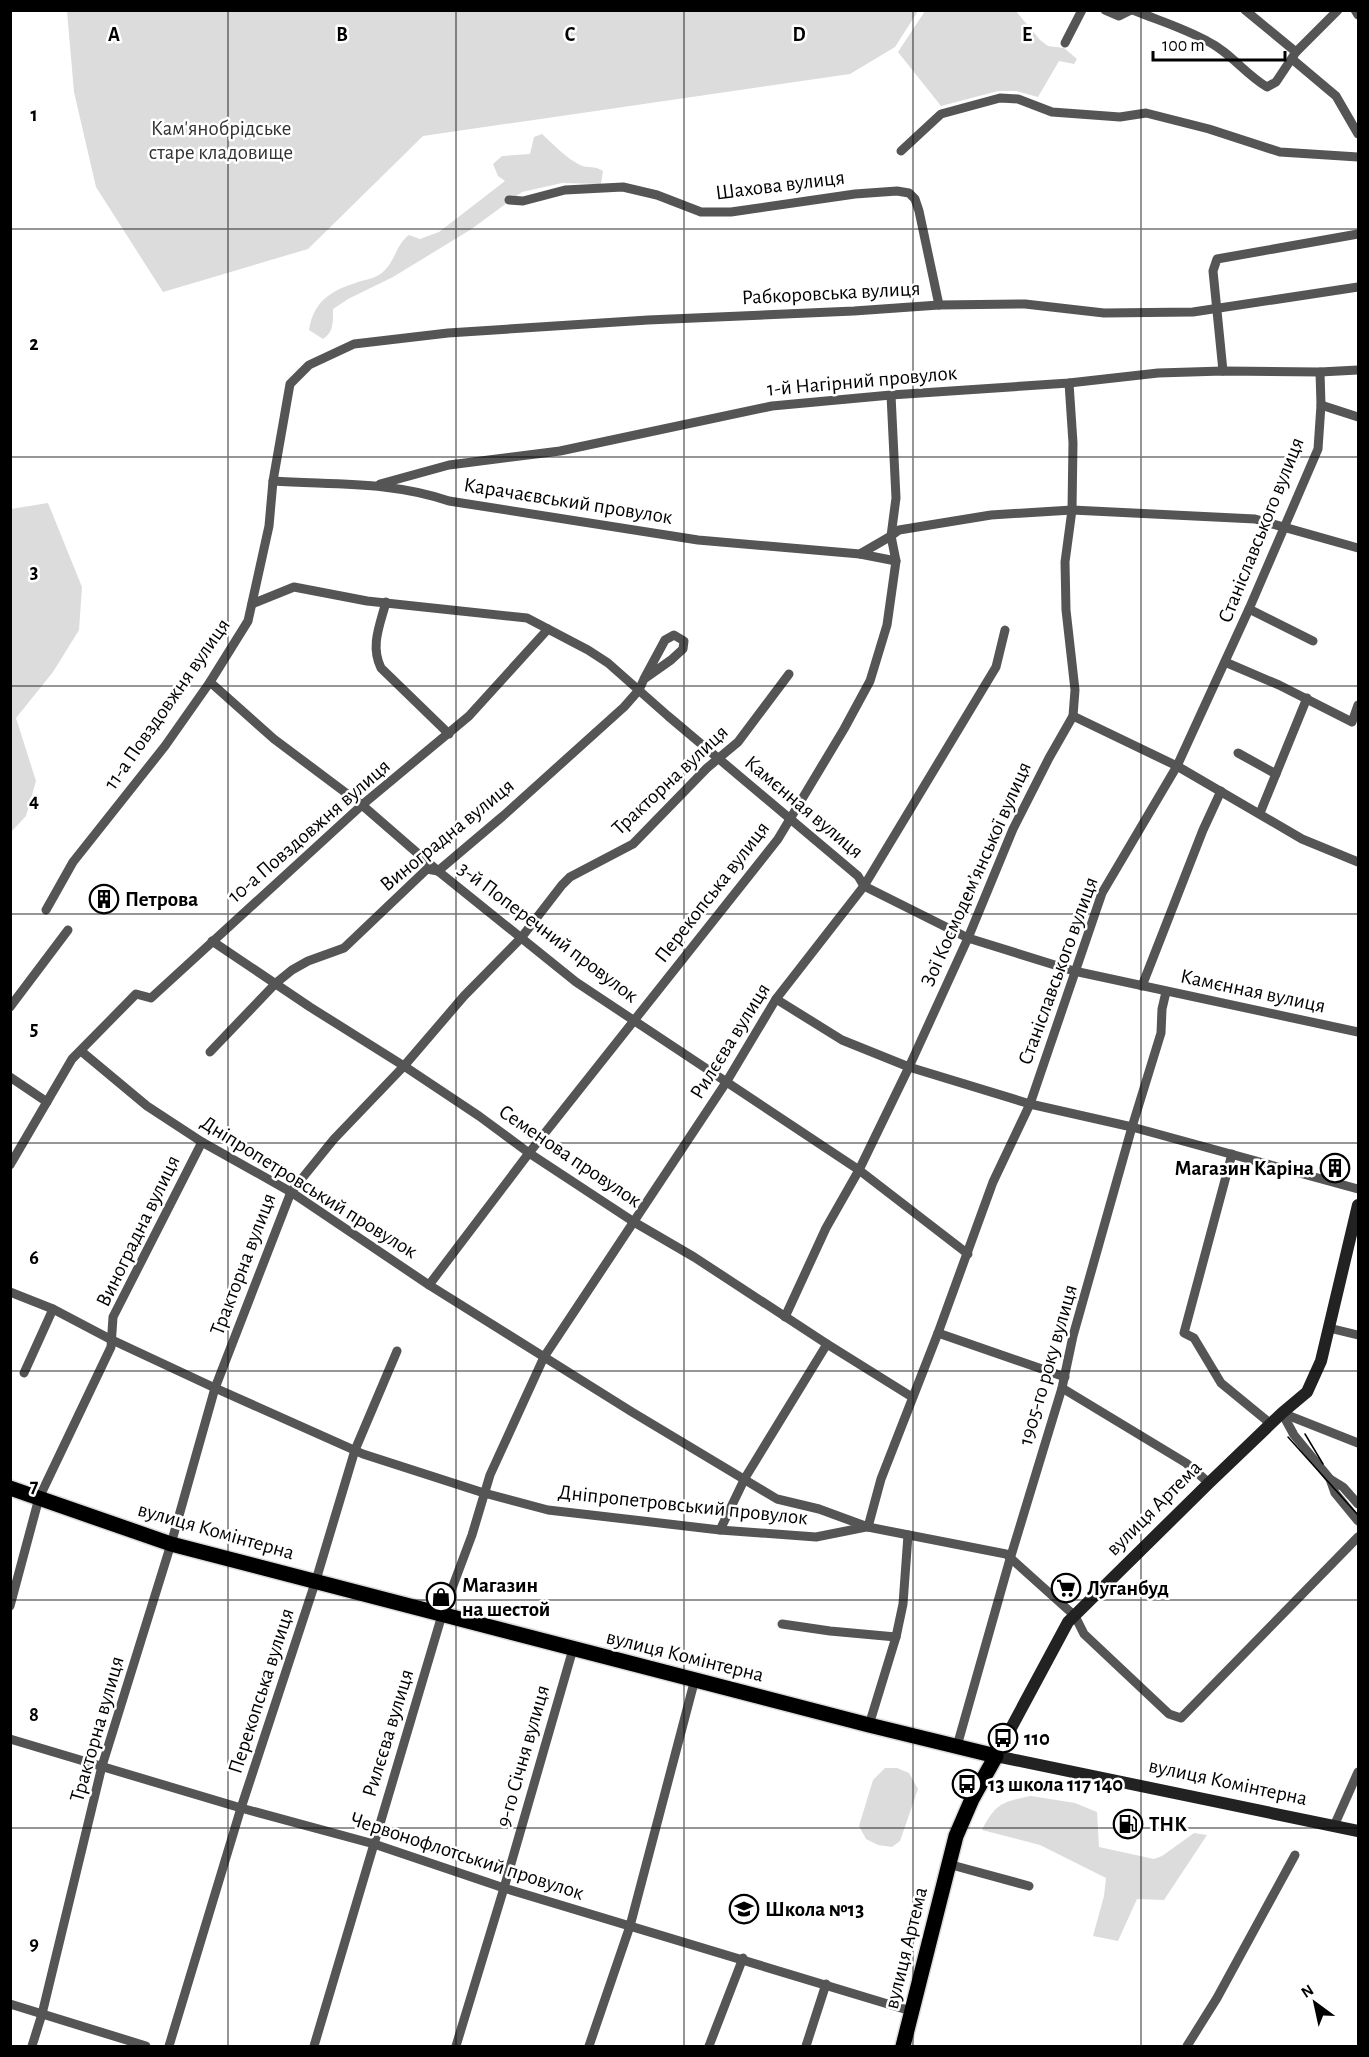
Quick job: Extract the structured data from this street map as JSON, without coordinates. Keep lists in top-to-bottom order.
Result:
{
  "streets": {
    "main road": ["вулиця Артема", "вулиця Комінтерна"],
    "street": [
      "Шахова вулиця",
      "Рабкоровська вулиця",
      "1-й Нагірний провулок",
      "Карачаєвський провулок",
      "Станіславського вулиця",
      "11-а Повздовжня вулиця",
      "Тракторна вулиця",
      "Камєнная вулиця",
      "10-а Повздовжня вулиця",
      "Виноградна вулиця",
      "Зої Космодем’янської вулиця",
      "Перекопська вулиця",
      "3-й Поперечний провулок",
      "Рилєєва вулиця",
      "Семенова провулок",
      "Дніпропетровський провулок",
      "1905-го року вулиця",
      "9-го Січня вулиця",
      "Червонофлотський провулок"
    ]
  },
  "crossings": [
    ["Шахова вулиця", "Рабкоровська вулиця"],
    ["Рабкоровська вулиця", "11-а Повздовжня вулиця"],
    ["1-й Нагірний провулок", "Карачаєвський провулок"],
    ["1-й Нагірний провулок", "Станіславського вулиця"],
    ["1-й Нагірний провулок", "Зої Космодем’янської вулиця"],
    ["1-й Нагірний провулок", "Перекопська вулиця"],
    ["Карачаєвський провулок", "11-а Повздовжня вулиця"],
    ["Карачаєвський провулок", "Перекопська вулиця"],
    ["Станіславського вулиця", "Камєнная вулиця"],
    ["Станіславського вулиця", "3-й Поперечний провулок"],
    ["Станіславського вулиця", "Семенова провулок"],
    ["Станіславського вулиця", "Дніпропетровський провулок"],
    ["11-а Повздовжня вулиця", "Камєнная вулиця"],
    ["11-а Повздовжня вулиця", "3-й Поперечний провулок"],
    ["Тракторна вулиця", "Камєнная вулиця"],
    ["Тракторна вулиця", "3-й Поперечний провулок"],
    ["Тракторна вулиця", "Семенова провулок"],
    ["Тракторна вулиця", "Дніпропетровський провулок"],
    ["Тракторна вулиця", "вулиця Комінтерна"],
    ["Тракторна вулиця", "Червонофлотський провулок"],
    ["Камєнная вулиця", "10-а Повздовжня вулиця"],
    ["Камєнная вулиця", "Виноградна вулиця"],
    ["Камєнная вулиця", "Зої Космодем’янської вулиця"],
    ["Камєнная вулиця", "Перекопська вулиця"],
    ["Камєнная вулиця", "Рилєєва вулиця"],
    ["Камєнная вулиця", "1905-го року вулиця"],
    ["10-а Повздовжня вулиця", "3-й Поперечний провулок"],
    ["10-а Повздовжня вулиця", "Семенова провулок"],
    ["10-а Повздовжня вулиця", "Дніпропетровський провулок"],
    ["Виноградна вулиця", "3-й Поперечний провулок"],
    ["Виноградна вулиця", "Семенова провулок"],
    ["Виноградна вулиця", "Дніпропетровський провулок"],
    ["Виноградна вулиця", "вулиця Комінтерна"],
    ["Зої Космодем’янської вулиця", "3-й Поперечний провулок"],
    ["Зої Космодем’янської вулиця", "Семенова провулок"],
    ["Перекопська вулиця", "3-й Поперечний провулок"],
    ["Перекопська вулиця", "Семенова провулок"],
    ["Перекопська вулиця", "Дніпропетровський провулок"],
    ["Перекопська вулиця", "вулиця Комінтерна"],
    ["Перекопська вулиця", "Червонофлотський провулок"],
    ["3-й Поперечний провулок", "Рилєєва вулиця"],
    ["Рилєєва вулиця", "Семенова провулок"],
    ["Рилєєва вулиця", "Дніпропетровський провулок"],
    ["Рилєєва вулиця", "вулиця Комінтерна"],
    ["Рилєєва вулиця", "Червонофлотський провулок"],
    ["1905-го року вулиця", "вулиця Комінтерна"],
    ["вулиця Артема", "вулиця Комінтерна"],
    ["вулиця Артема", "Червонофлотський провулок"],
    ["вулиця Комінтерна", "9-го Січня вулиця"],
    ["9-го Січня вулиця", "Червонофлотський провулок"]
  ],
  "parks": ["Кам'янобрідське старе кладовище"],
  "places": {
    "building": ["Петрова", "Магазин Каріна"],
    "supermarket": ["Луганбуд"],
    "shop": ["Магазин на шестой"],
    "bus stop": ["110", "13 школа 117 140"],
    "fuel station": ["ТНК"],
    "school or university": ["Школа №13"]
  },
  "scale_bar": "100 m",
  "north": "top left",
  "grid": {
    "columns": [
      "A",
      "B",
      "C",
      "D",
      "E"
    ],
    "rows": [
      "1",
      "2",
      "3",
      "4",
      "5",
      "6",
      "7",
      "8",
      "9"
    ]
  }
}
